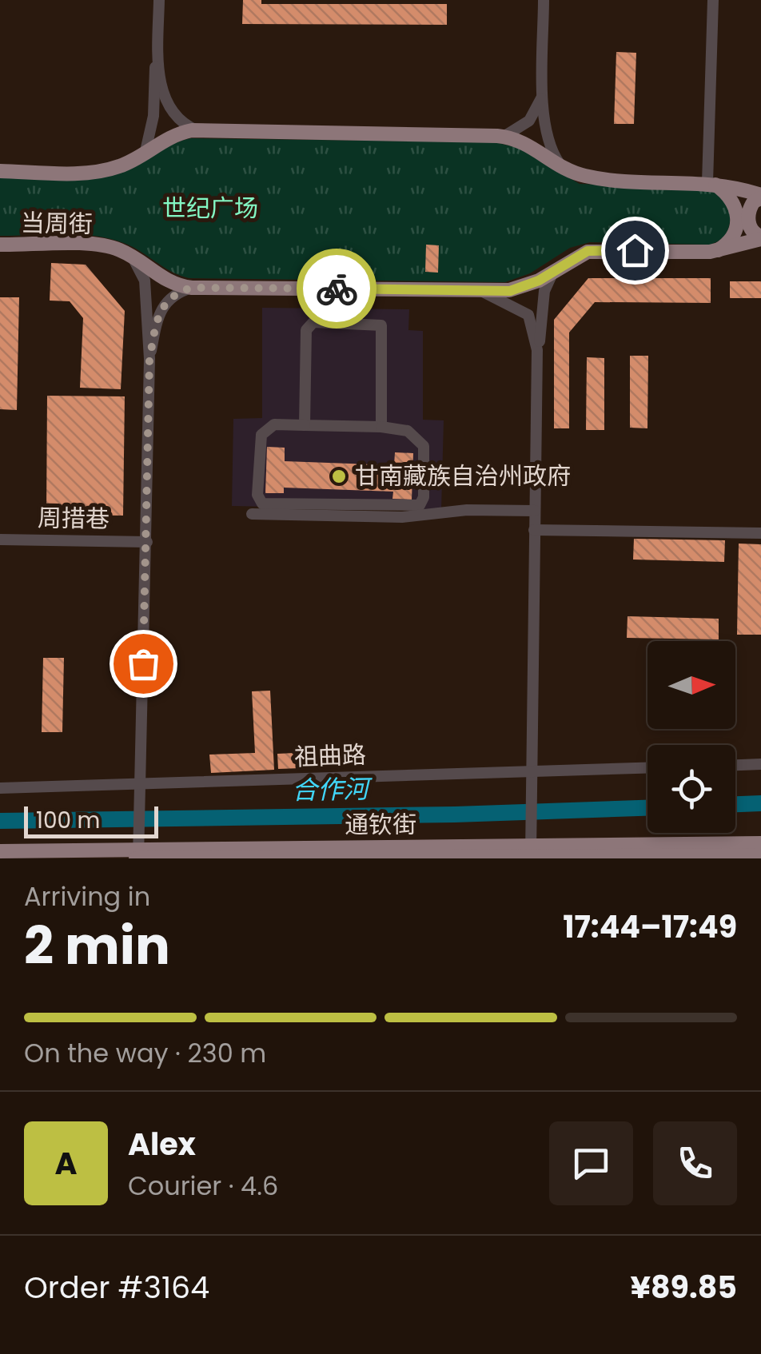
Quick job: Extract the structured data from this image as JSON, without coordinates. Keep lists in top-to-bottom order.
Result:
{
  "streets": {
    "main road": ["当周街", "通钦街"],
    "street": ["周措巷", "祖曲路"]
  },
  "water": ["合作河"],
  "parks": ["世纪广场"],
  "places": ["甘南藏族自治州政府"],
  "scale_bar": "100 m",
  "north": "right",
  "page": {
    "scale": "100 m",
    "heading": ["2 min", "Arriving in", "17:44–17:49"],
    "panel": [
      "Alex",
      "Courier · 4.6",
      "Order #3164",
      "¥89.85"
    ],
    "bar": "On the way · 230 m",
    "round": "A"
  }
}
